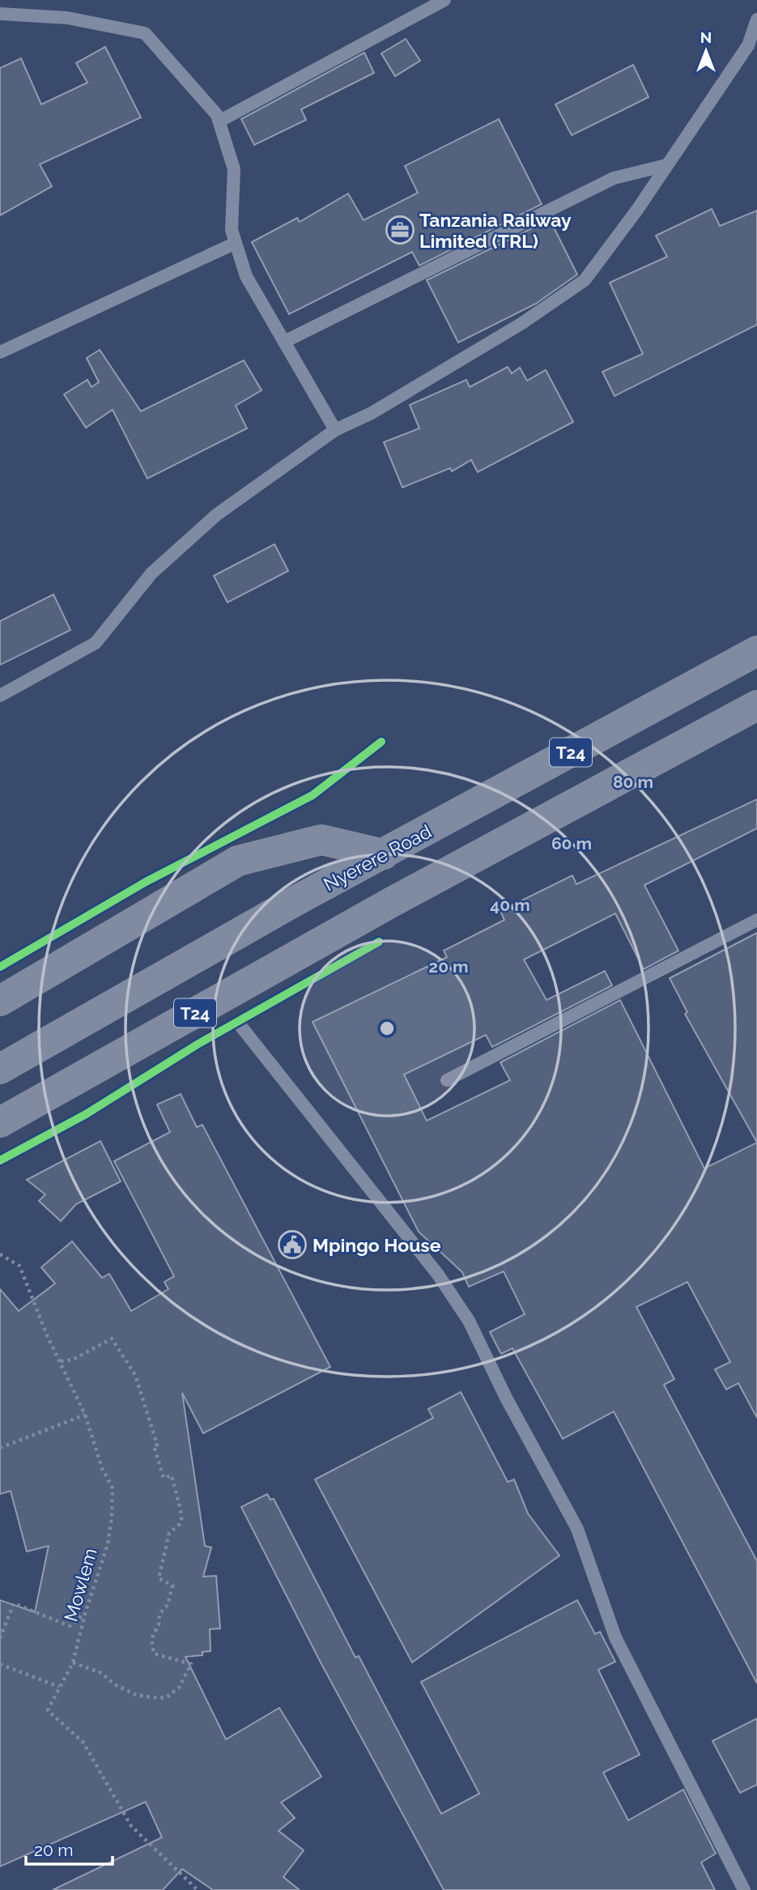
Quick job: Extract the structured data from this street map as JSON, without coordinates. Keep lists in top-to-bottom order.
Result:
{
  "streets": {
    "highway": ["T24", "Nyerere Road"],
    "path": ["Mowlem"]
  },
  "places": {
    "office": ["Tanzania Railway Limited (TRL)"],
    "public building": ["Mpingo House"]
  },
  "scale_bar": "20 m",
  "north": "top",
  "rings": [
    "80 m",
    "60 m",
    "40 m",
    "20 m"
  ]
}
